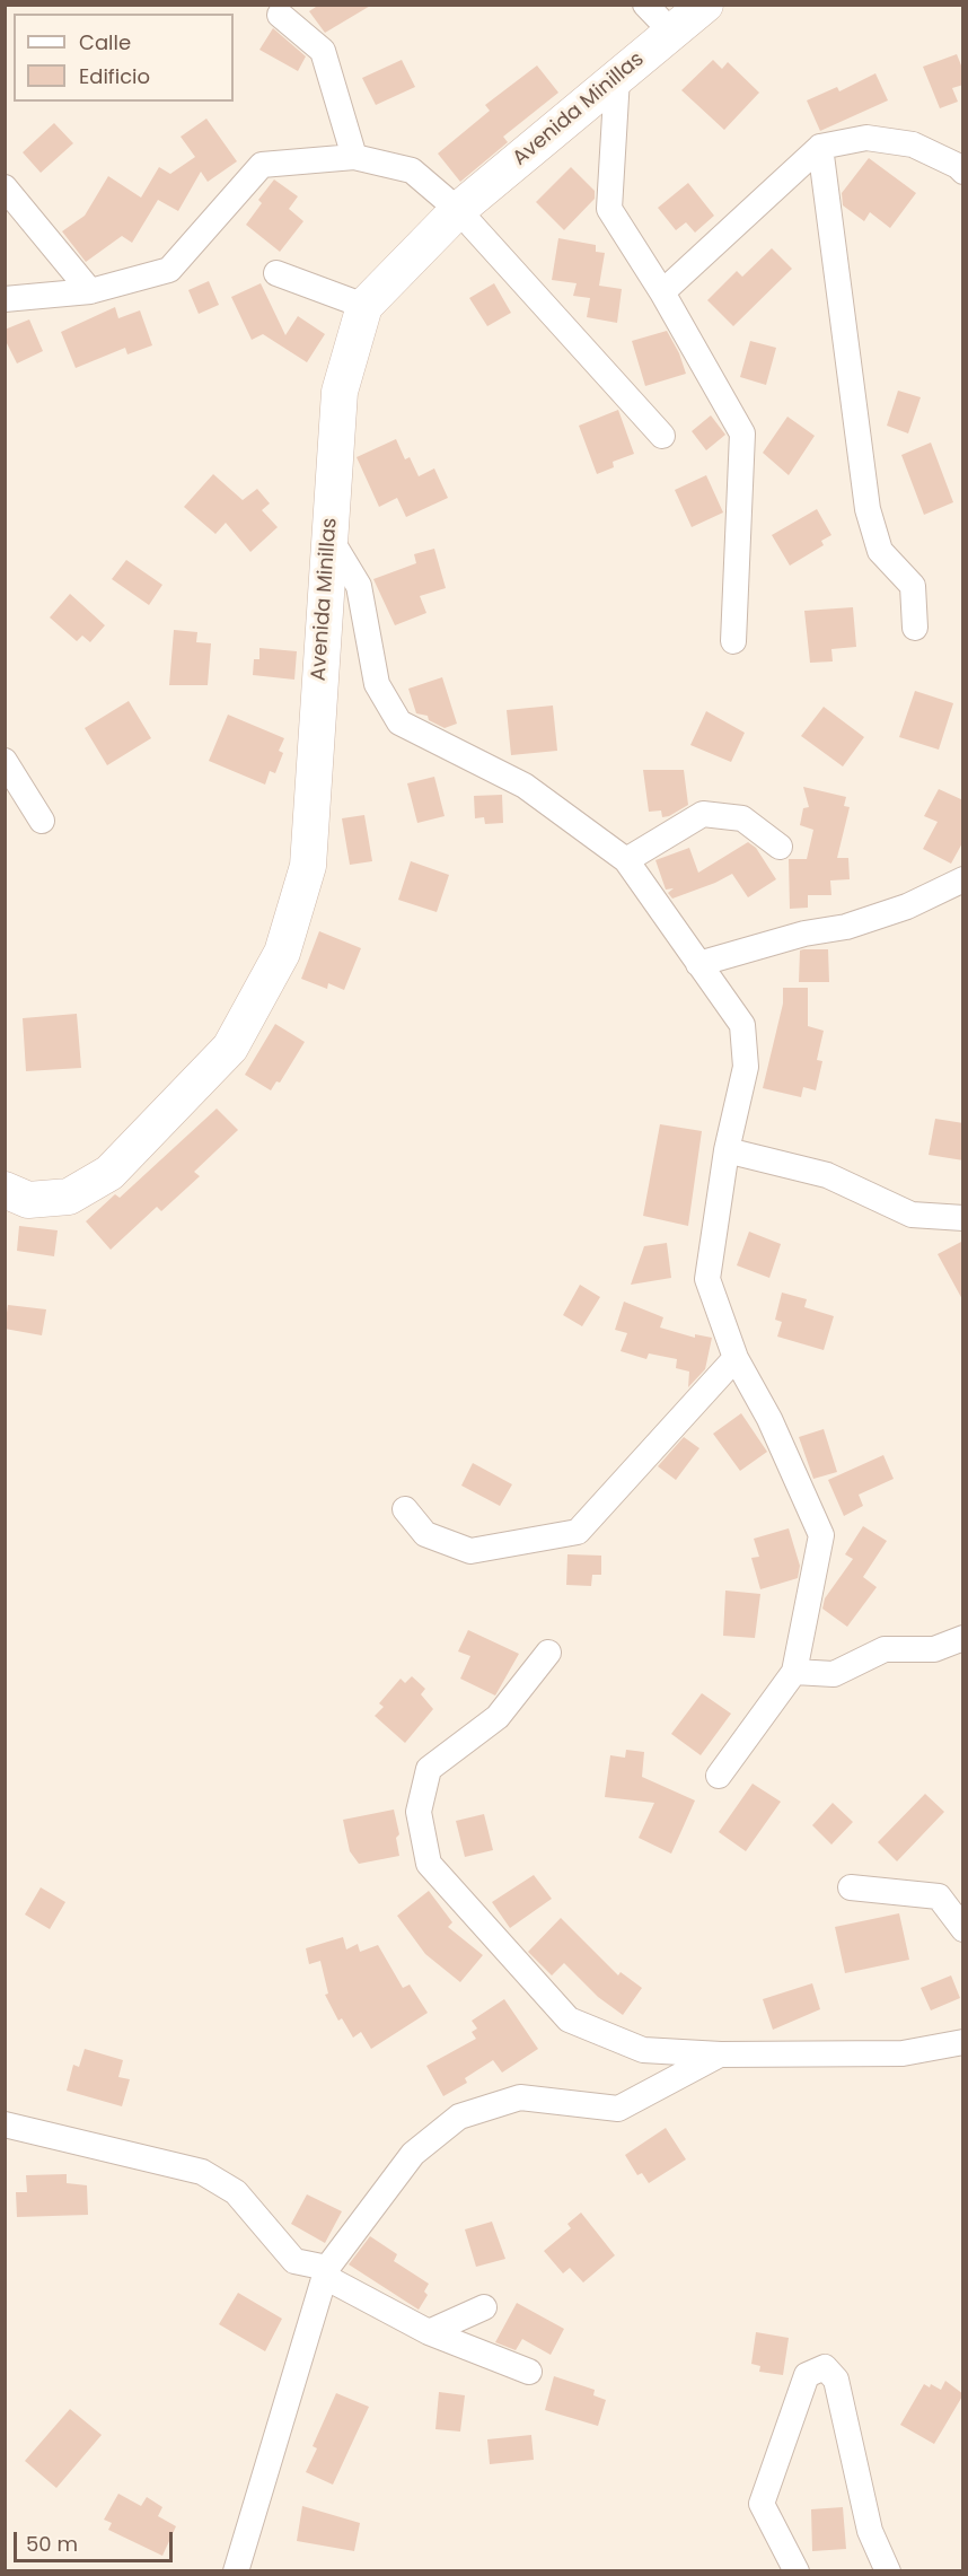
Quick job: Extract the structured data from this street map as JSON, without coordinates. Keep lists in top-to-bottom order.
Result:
{
  "streets": {
    "street": ["Avenida Minillas"]
  },
  "legend": ["Calle", "Edificio"],
  "scale_bar": "50 m"
}
